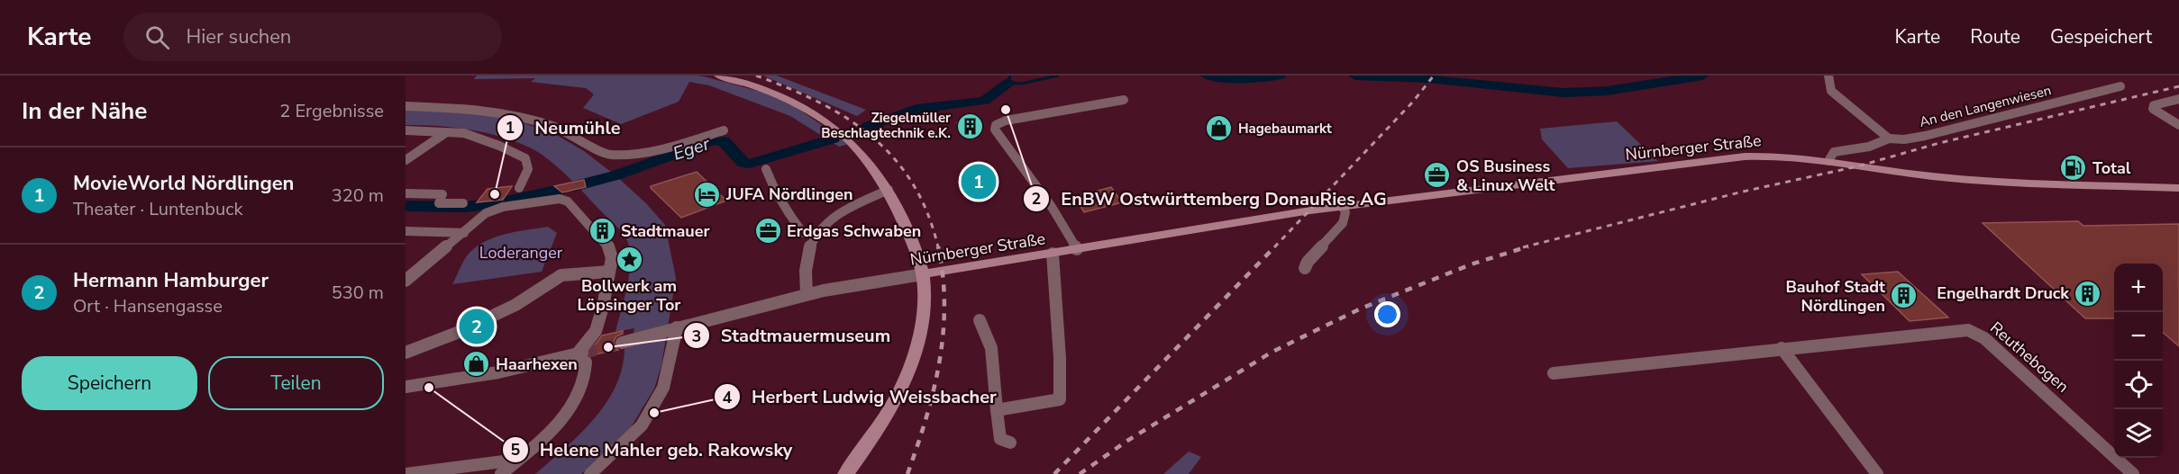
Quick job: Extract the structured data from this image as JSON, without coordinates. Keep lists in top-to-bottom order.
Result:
{
  "streets": {
    "main road": ["Nürnberger Straße"],
    "street": ["An den Langenwiesen", "Reuthebogen"]
  },
  "crossings": [
    ["An den Langenwiesen", "Nürnberger Straße"]
  ],
  "water": ["Eger"],
  "parks": ["Loderanger"],
  "places": {
    "other": [
      "EnBW Ostwürttemberg DonauRies AG",
      "Neumühle",
      "Stadtmauermuseum",
      "Helene Mahler geb. Rakowsky",
      "Herbert Ludwig Weissbacher"
    ],
    "building": [
      "Ziegelmüller Beschlagtechnik e.K.",
      "Stadtmauer",
      "Engelhardt Druck",
      "Bauhof Stadt Nördlingen"
    ],
    "shop": ["Hagebaumarkt", "Haarhexen"],
    "fuel station": ["Total"],
    "office": ["OS Business & Linux Welt", "Erdgas Schwaben"],
    "hotel": ["JUFA Nördlingen"],
    "place": ["Bollwerk am Löpsinger Tor"]
  },
  "page": {
    "header": "Karte",
    "search": "Hier suchen",
    "nav": ["Karte", "Route", "Gespeichert"],
    "heading": ["In der Nähe", "2 Ergebnisse"],
    "list": [
      {
        "mark": "1",
        "name": "MovieWorld Nördlingen",
        "note": "Theater · Luntenbuck",
        "value": "320 m"
      },
      {
        "mark": "2",
        "name": "Hermann Hamburger",
        "note": "Ort · Hansengasse",
        "value": "530 m"
      }
    ],
    "pins": ["1", "2"],
    "map_buttons": ["+", "−"],
    "buttons": ["Speichern", "Teilen"]
  }
}
